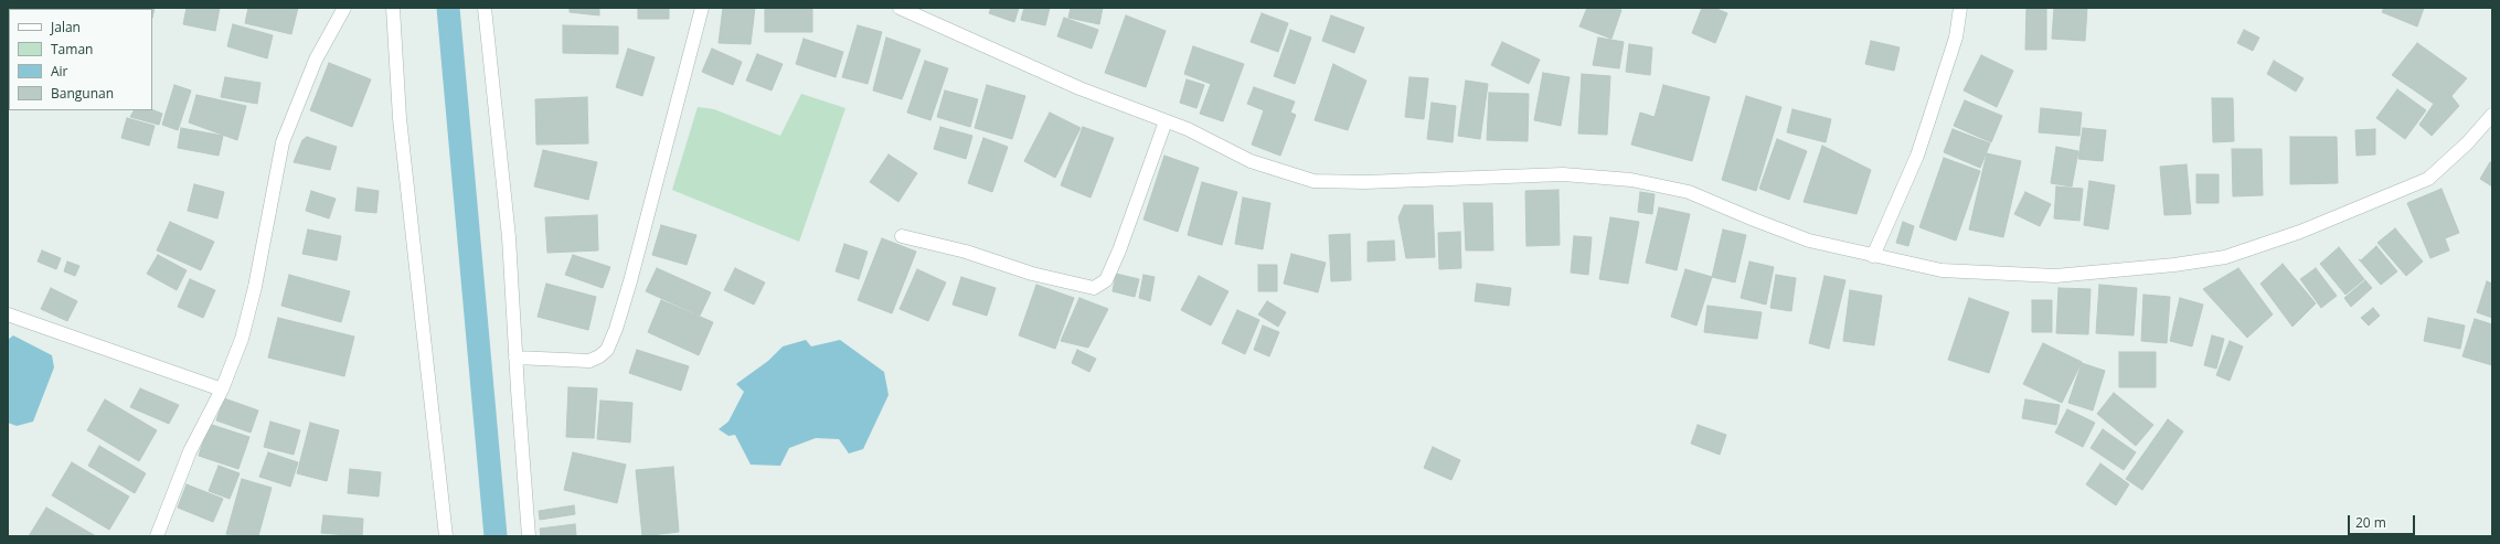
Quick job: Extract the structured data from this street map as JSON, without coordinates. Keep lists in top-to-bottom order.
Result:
{
  "legend": [
    "Jalan",
    "Taman",
    "Air",
    "Bangunan"
  ],
  "scale_bar": "20 m"
}
